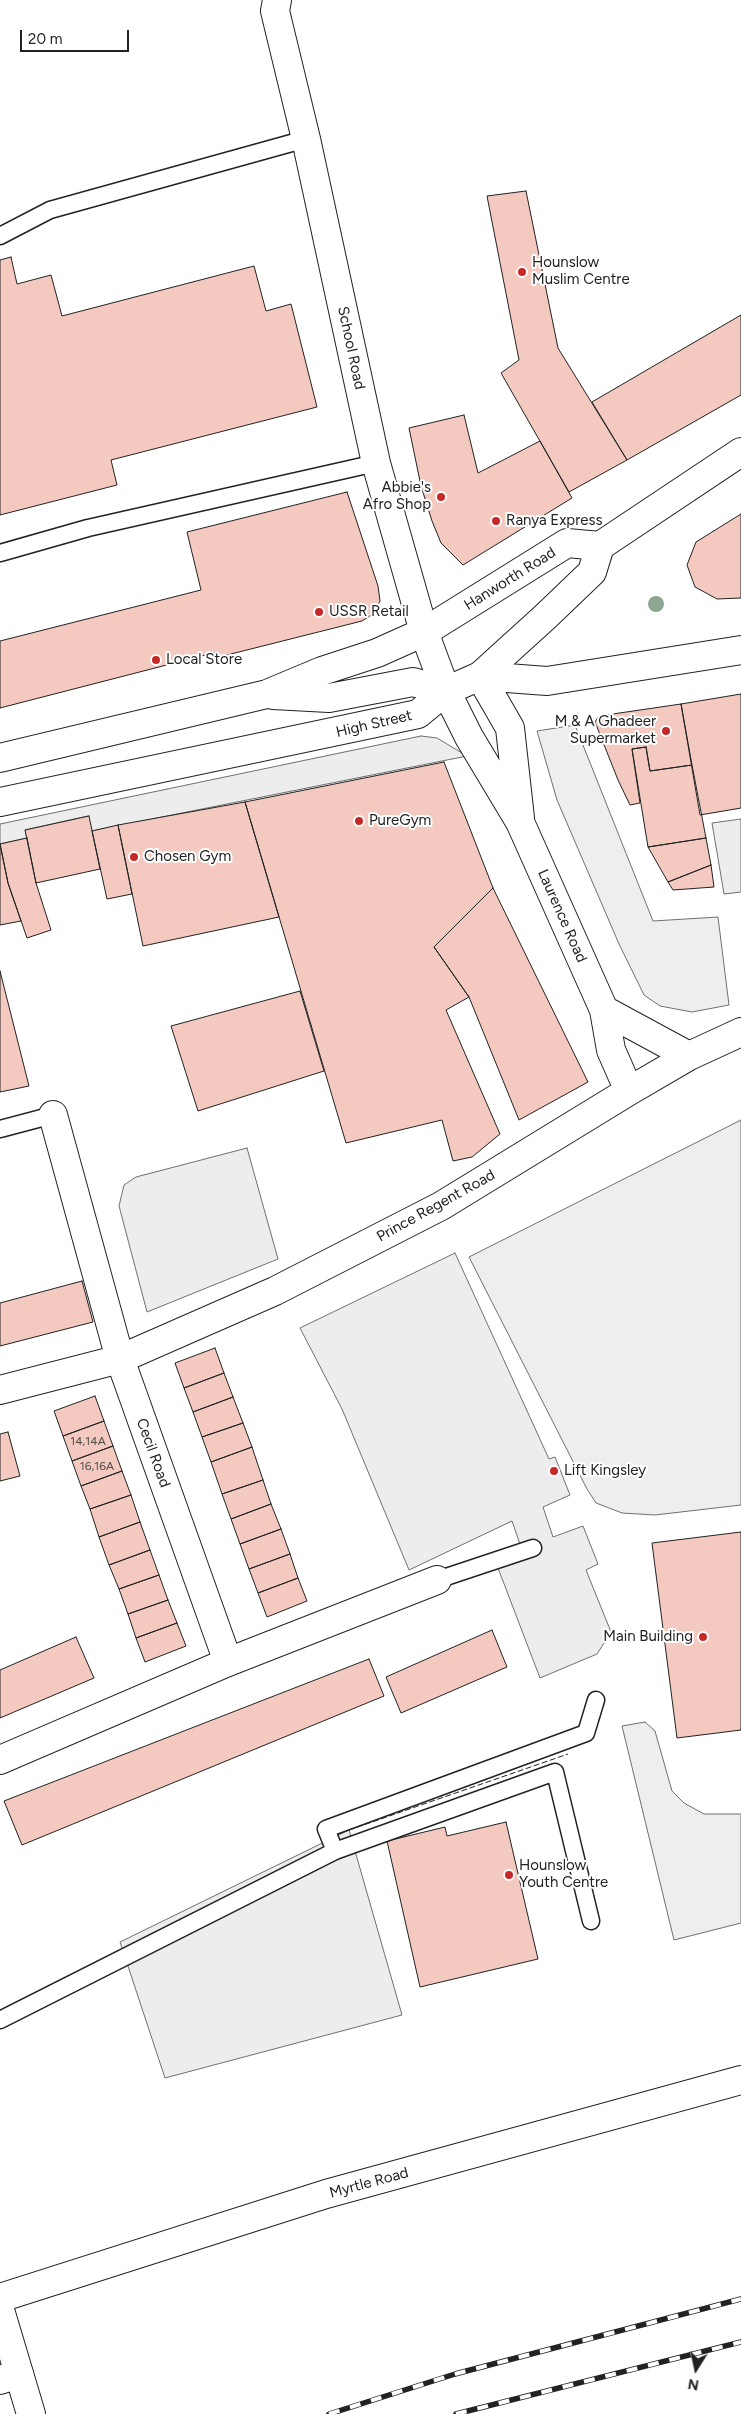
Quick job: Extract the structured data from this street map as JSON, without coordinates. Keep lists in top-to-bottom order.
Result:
{
  "streets": {
    "street": [
      "School Road",
      "Hanworth Road",
      "High Street",
      "Laurence Road",
      "Prince Regent Road",
      "Cecil Road",
      "Myrtle Road"
    ]
  },
  "crossings": [
    ["School Road", "Hanworth Road"],
    ["School Road", "High Street"],
    ["School Road", "Laurence Road"],
    ["High Street", "Laurence Road"],
    ["Laurence Road", "Prince Regent Road"],
    ["Prince Regent Road", "Cecil Road"]
  ],
  "places": [
    "Hounslow Muslim Centre",
    "Abbie's Afro Shop",
    "Ranya Express",
    "USSR Retail",
    "Local Store",
    "M & A Ghadeer Supermarket",
    "PureGym",
    "Chosen Gym",
    "Lift Kingsley",
    "Main Building",
    "Hounslow Youth Centre"
  ],
  "house_numbers": ["14,14A", "16,16A"],
  "scale_bar": "20 m",
  "north": "bottom"
}
